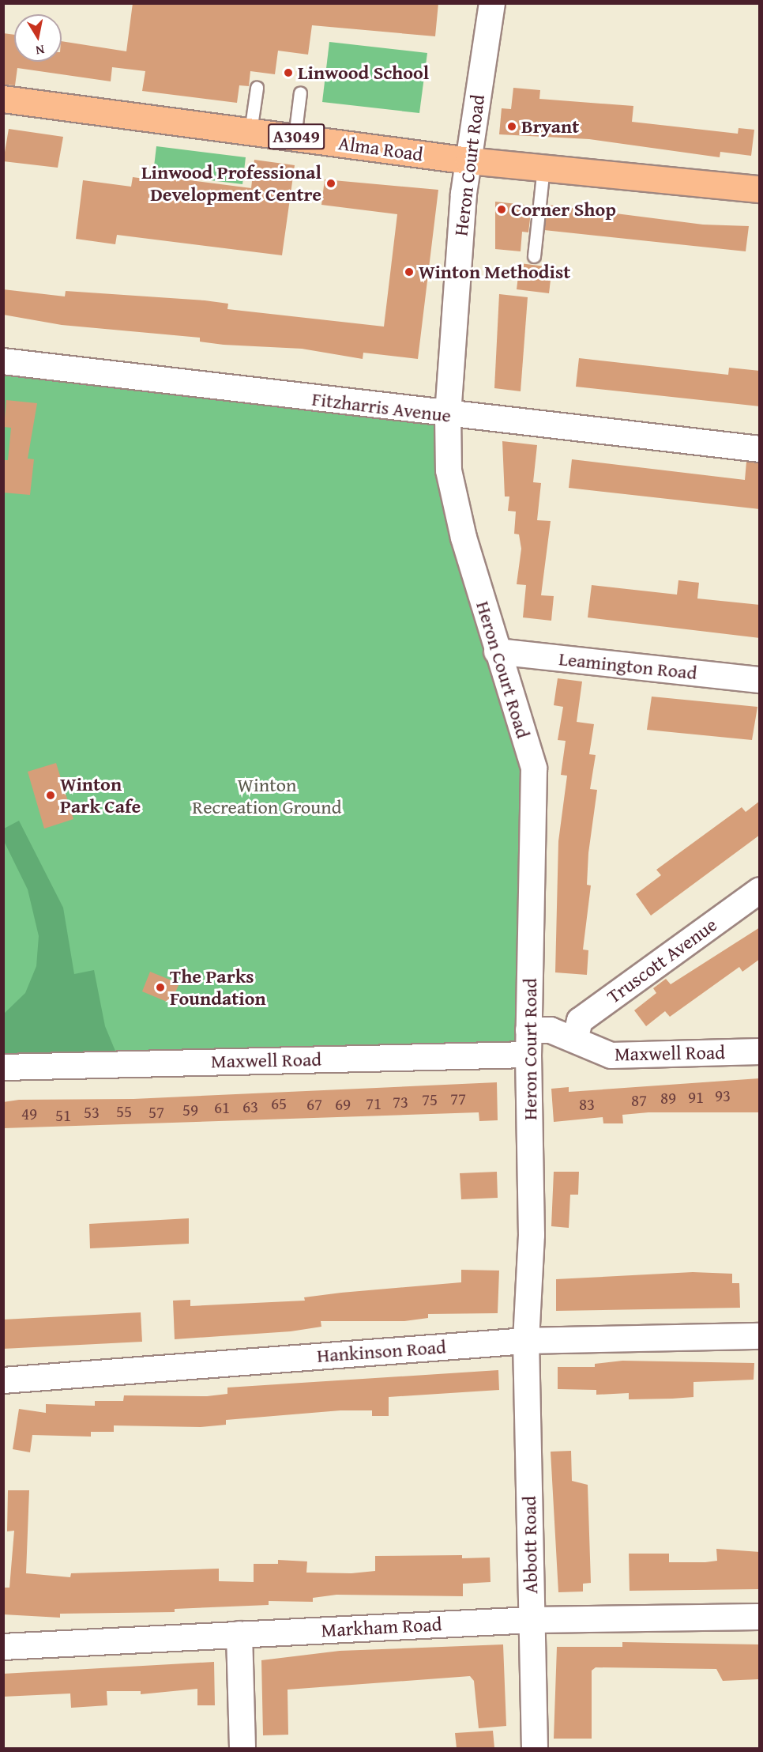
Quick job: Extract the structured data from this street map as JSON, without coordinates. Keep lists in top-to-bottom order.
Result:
{
  "streets": {
    "main road": ["A3049", "Alma Road"],
    "street": [
      "Heron Court Road",
      "Fitzharris Avenue",
      "Leamington Road",
      "Truscott Avenue",
      "Maxwell Road",
      "Hankinson Road",
      "Abbott Road",
      "Markham Road"
    ]
  },
  "crossings": [
    ["Alma Road", "Heron Court Road"],
    ["Heron Court Road", "Fitzharris Avenue"],
    ["Heron Court Road", "Leamington Road"],
    ["Heron Court Road", "Maxwell Road"],
    ["Heron Court Road", "Hankinson Road"],
    ["Heron Court Road", "Abbott Road"],
    ["Truscott Avenue", "Maxwell Road"],
    ["Hankinson Road", "Abbott Road"],
    ["Abbott Road", "Markham Road"]
  ],
  "parks": ["Winton Recreation Ground"],
  "places": [
    "Linwood School",
    "Bryant",
    "Linwood Professional Development Centre",
    "Corner Shop",
    "Winton Methodist",
    "Winton Park Cafe",
    "The Parks Foundation"
  ],
  "house_numbers": [
    "93",
    "91",
    "89",
    "77",
    "75",
    "87",
    "73",
    "65",
    "71",
    "67",
    "69",
    "83",
    "63",
    "61",
    "59",
    "55",
    "53",
    "57",
    "49",
    "51"
  ],
  "north": "bottom"
}
